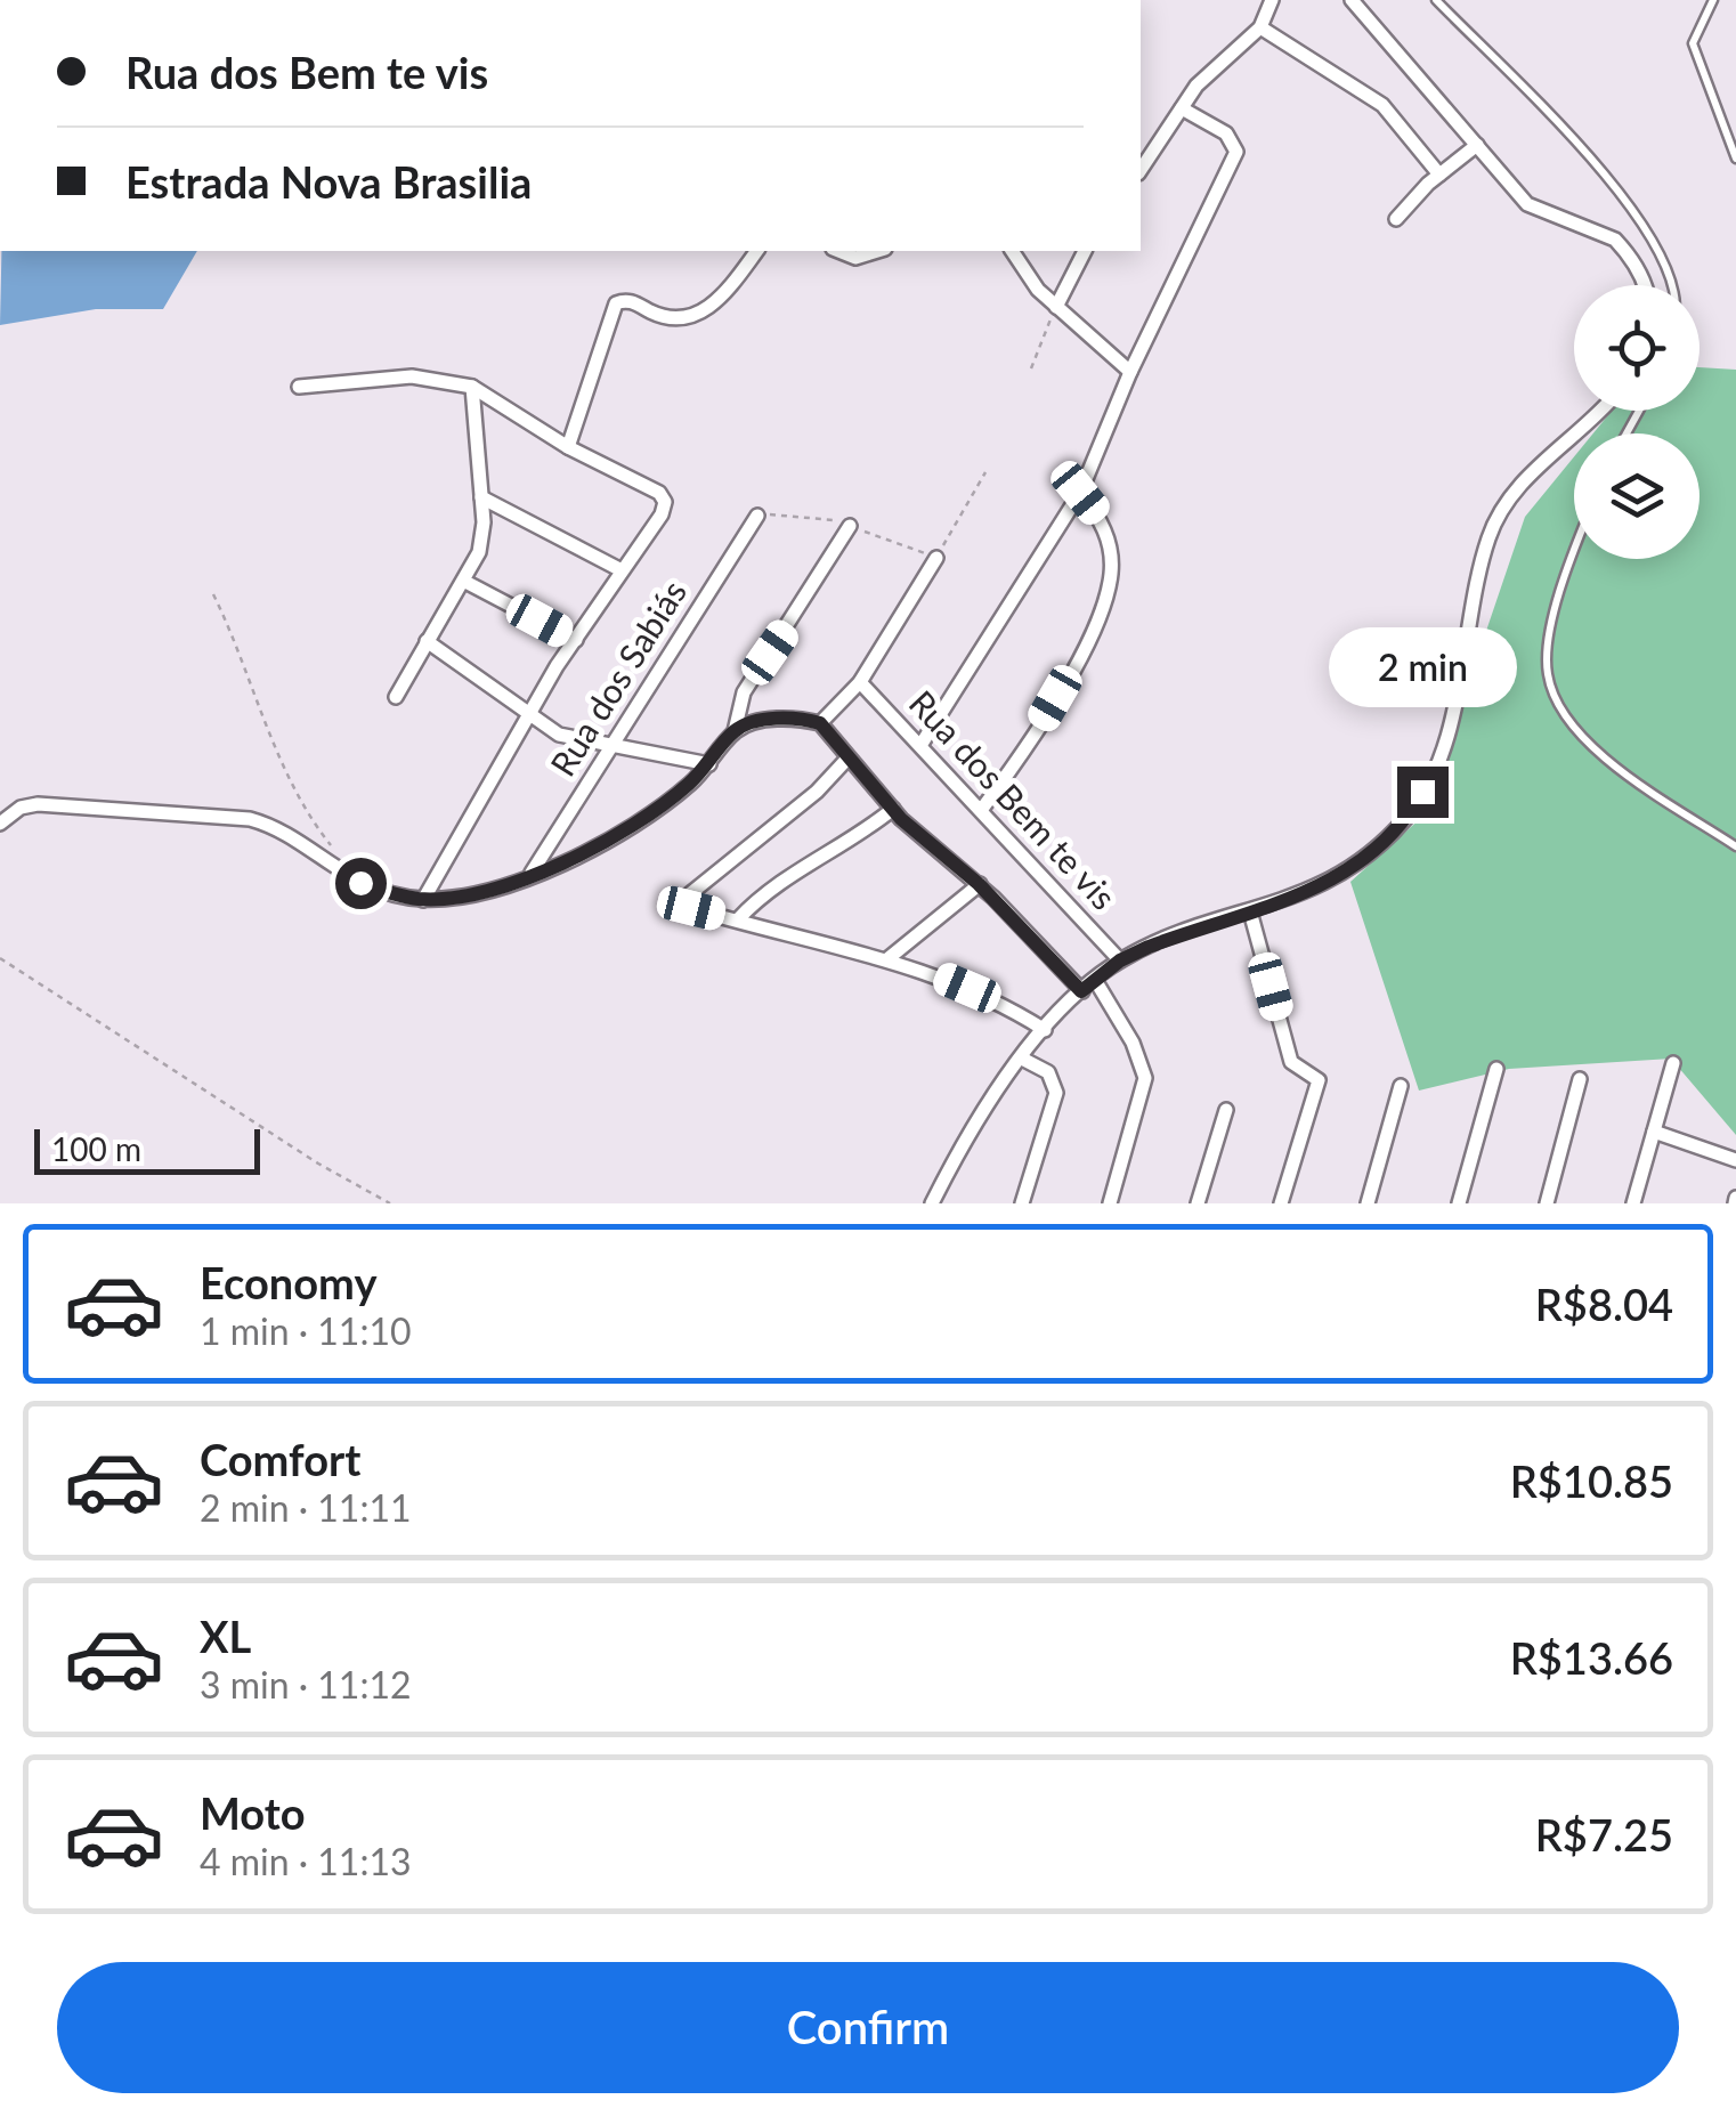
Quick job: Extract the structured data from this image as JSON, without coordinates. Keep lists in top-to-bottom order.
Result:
{
  "streets": {
    "street": ["Rua dos Sabiás", "Rua dos Bem te vis"]
  },
  "scale_bar": "100 m",
  "page": {
    "banner": ["Rua dos Bem te vis", "Estrada Nova Brasilia"],
    "bubble": "2 min",
    "scale": "100 m",
    "list": [
      {
        "name": "Economy",
        "note": "1 min · 11:10",
        "value": "R$8.04"
      },
      {
        "name": "Comfort",
        "note": "2 min · 11:11",
        "value": "R$10.85"
      },
      {
        "name": "XL",
        "note": "3 min · 11:12",
        "value": "R$13.66"
      },
      {
        "name": "Moto",
        "note": "4 min · 11:13",
        "value": "R$7.25"
      }
    ],
    "buttons": "Confirm"
  }
}
